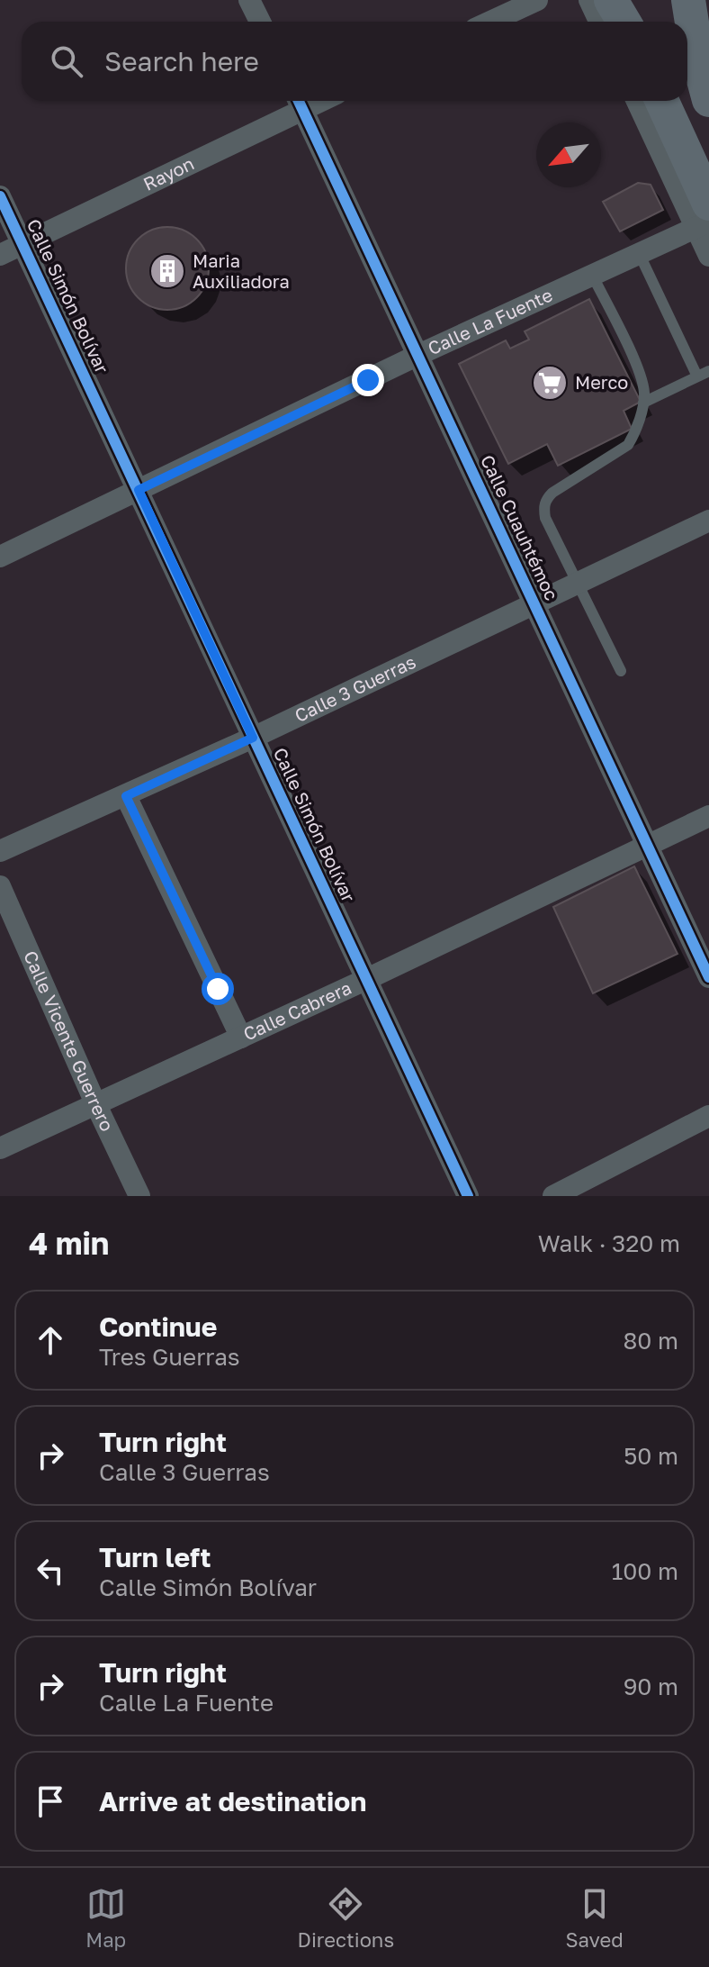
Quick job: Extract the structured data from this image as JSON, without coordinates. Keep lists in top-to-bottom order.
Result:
{
  "streets": {
    "street": [
      "Rayon",
      "Calle Simón Bolívar",
      "Calle La Fuente",
      "Calle Cuauhtémoc",
      "Calle 3 Guerras",
      "Calle Cabrera",
      "Calle Vicente Guerrero"
    ]
  },
  "crossings": [
    ["Rayon", "Calle Simón Bolívar"],
    ["Rayon", "Calle Cuauhtémoc"],
    ["Calle Simón Bolívar", "Calle La Fuente"],
    ["Calle Simón Bolívar", "Calle 3 Guerras"],
    ["Calle Simón Bolívar", "Calle Cabrera"],
    ["Calle La Fuente", "Calle Cuauhtémoc"],
    ["Calle Cuauhtémoc", "Calle 3 Guerras"],
    ["Calle Cuauhtémoc", "Calle Cabrera"],
    ["Calle Cabrera", "Calle Vicente Guerrero"]
  ],
  "places": {
    "building": ["Maria Auxiliadora"],
    "supermarket": ["Merco"]
  },
  "north": "bottom left",
  "page": {
    "search": "Search here",
    "heading": ["4 min", "Walk · 320 m"],
    "list": [
      ["Continue", "Tres Guerras", "80 m"],
      ["Turn right", "Calle 3 Guerras", "50 m"],
      ["Turn left", "Calle Simón Bolívar", "100 m"],
      ["Turn right", "Calle La Fuente", "90 m"],
      "Arrive at destination"
    ],
    "nav": ["Map", "Directions", "Saved"]
  }
}
